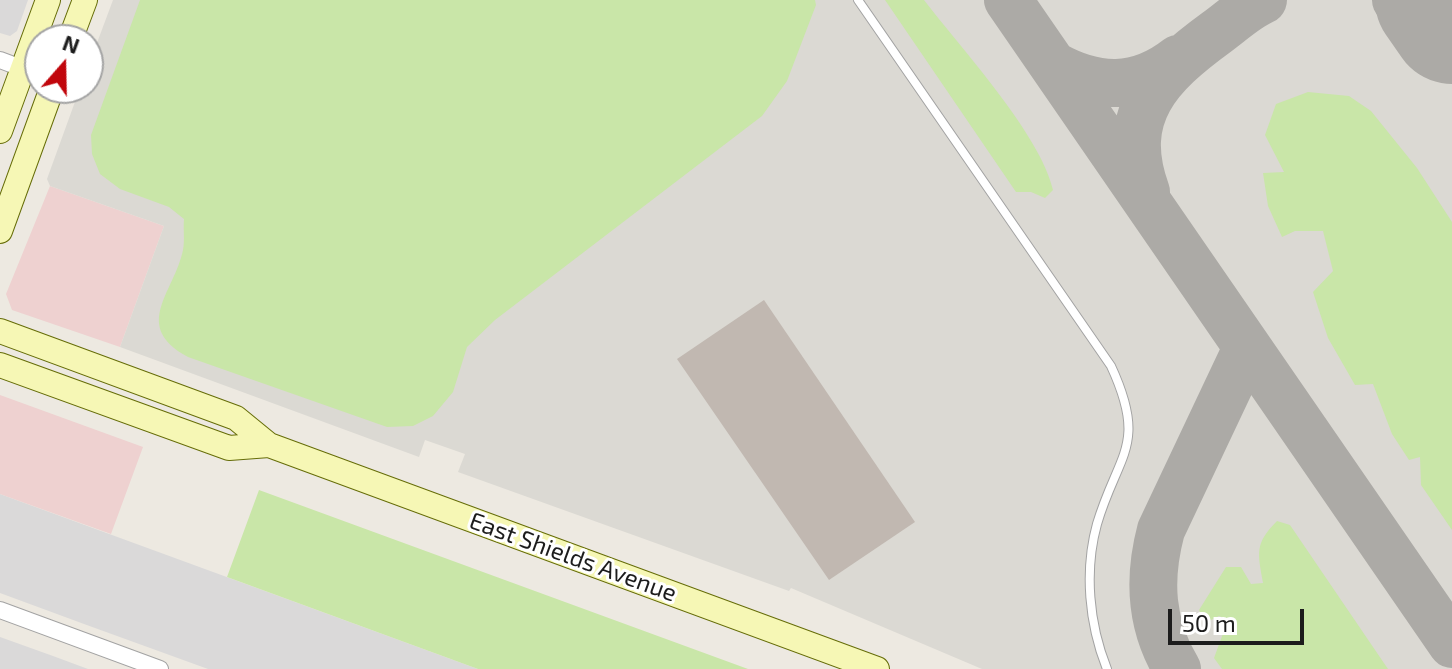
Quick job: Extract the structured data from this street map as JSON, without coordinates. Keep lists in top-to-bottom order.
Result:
{
  "streets": {
    "street": ["East Shields Avenue"]
  },
  "scale_bar": "50 m",
  "north": "top"
}
